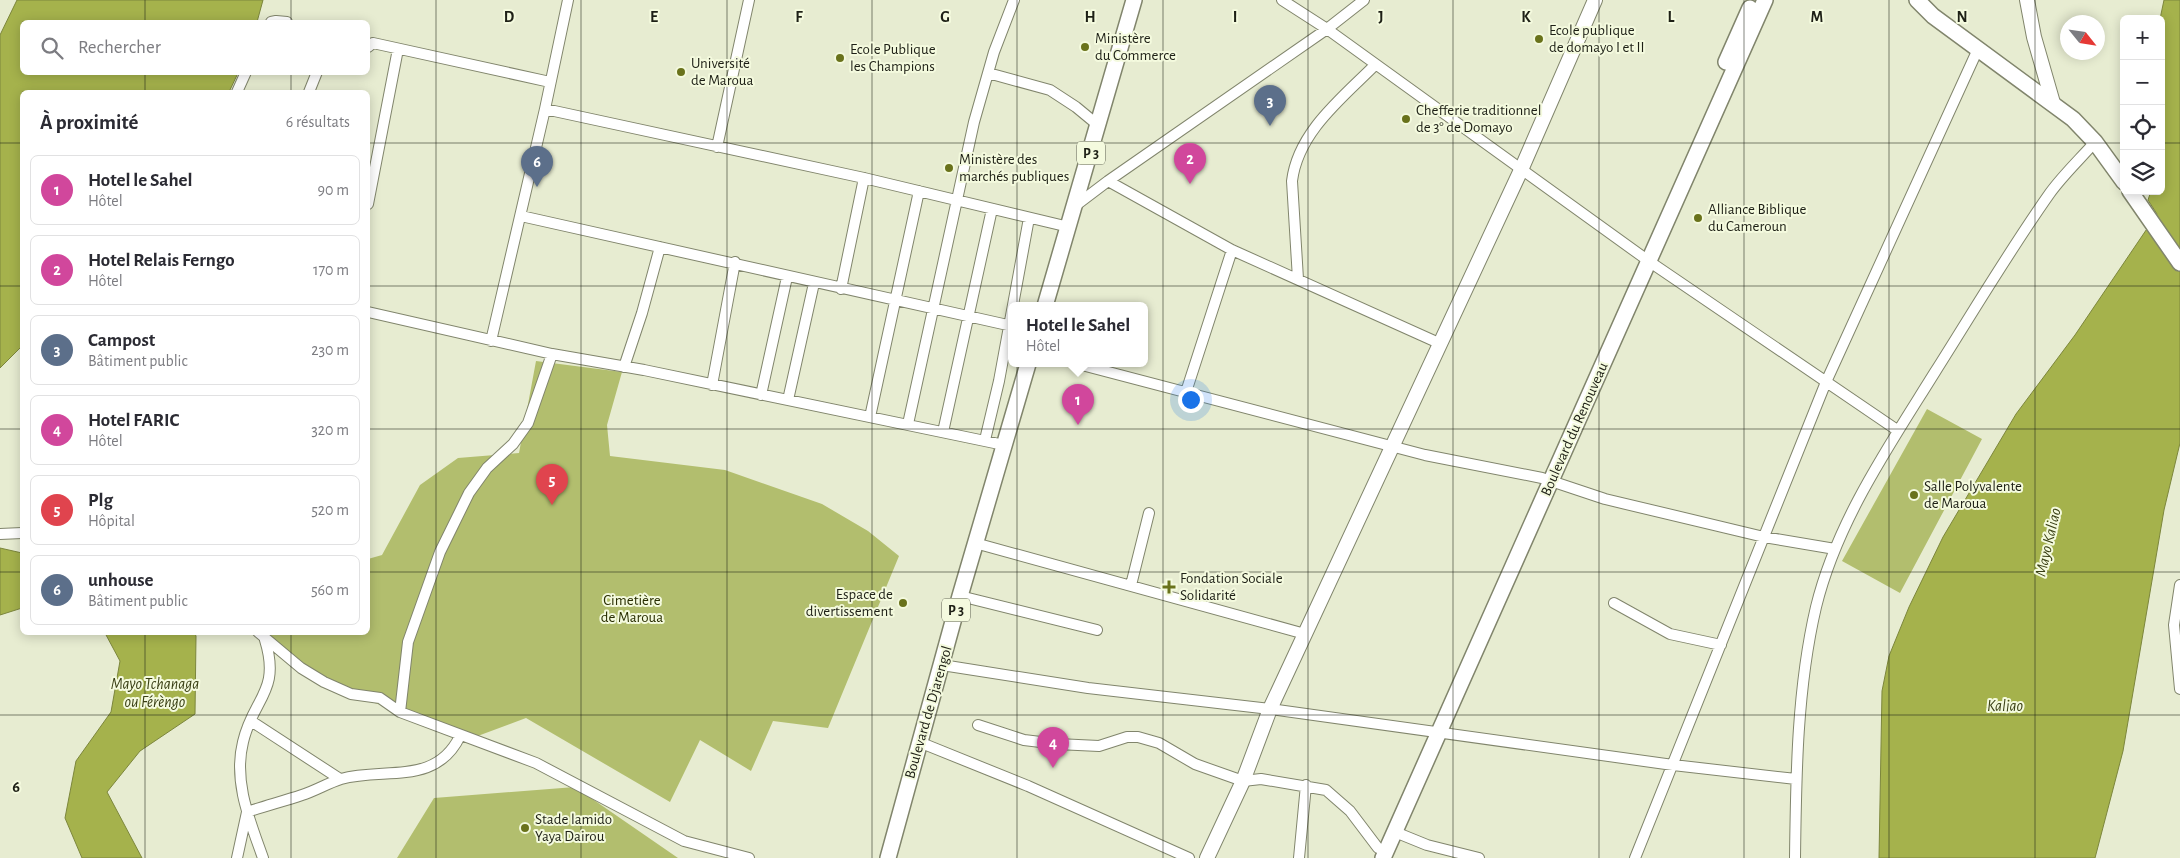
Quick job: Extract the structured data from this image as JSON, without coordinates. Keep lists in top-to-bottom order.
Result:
{
  "streets": {
    "main road": ["P 3", "Boulevard du Renouveau", "Boulevard de Djarengol"]
  },
  "water": ["Mayo Kaliao", "Mayo Tchanaga ou Férèngo", "Kaliao"],
  "parks": ["Cimetière de Maroua"],
  "places": {
    "other": [
      "Ecole publique de domayo I et II",
      "Ministère du Commerce",
      "Ecole Publique les Champions",
      "Université de Maroua",
      "Chefferie traditionnel de 3° de Domayo",
      "Ministère des marchés publiques",
      "Alliance Biblique du Cameroun",
      "Salle Polyvalente de Maroua",
      "Espace de divertissement",
      "Stade lamido Yaya Dairou"
    ],
    "health": ["Fondation Sociale Solidarité"]
  },
  "north": "bottom right",
  "page": {
    "map_buttons": ["+", "−"],
    "search": "Rechercher",
    "pins": [
      "3",
      "2",
      "6",
      "1",
      "5",
      "4"
    ],
    "heading": ["À proximité", "6 résultats"],
    "list": [
      {
        "mark": "1",
        "name": "Hotel le Sahel",
        "note": "Hôtel",
        "value": "90 m"
      },
      {
        "mark": "2",
        "name": "Hotel Relais Ferngo",
        "note": "Hôtel",
        "value": "170 m"
      },
      {
        "mark": "3",
        "name": "Campost",
        "note": "Bâtiment public",
        "value": "230 m"
      },
      {
        "mark": "4",
        "name": "Hotel FARIC",
        "note": "Hôtel",
        "value": "320 m"
      },
      {
        "mark": "5",
        "name": "Plg",
        "note": "Hôpital",
        "value": "520 m"
      },
      {
        "mark": "6",
        "name": "unhouse",
        "note": "Bâtiment public",
        "value": "560 m"
      }
    ],
    "popup": ["Hotel le Sahel", "Hôtel"]
  },
  "grid": {
    "columns": [
      "D",
      "E",
      "F",
      "G",
      "H",
      "I",
      "J",
      "K",
      "L",
      "M",
      "N"
    ],
    "rows": ["6"]
  }
}
